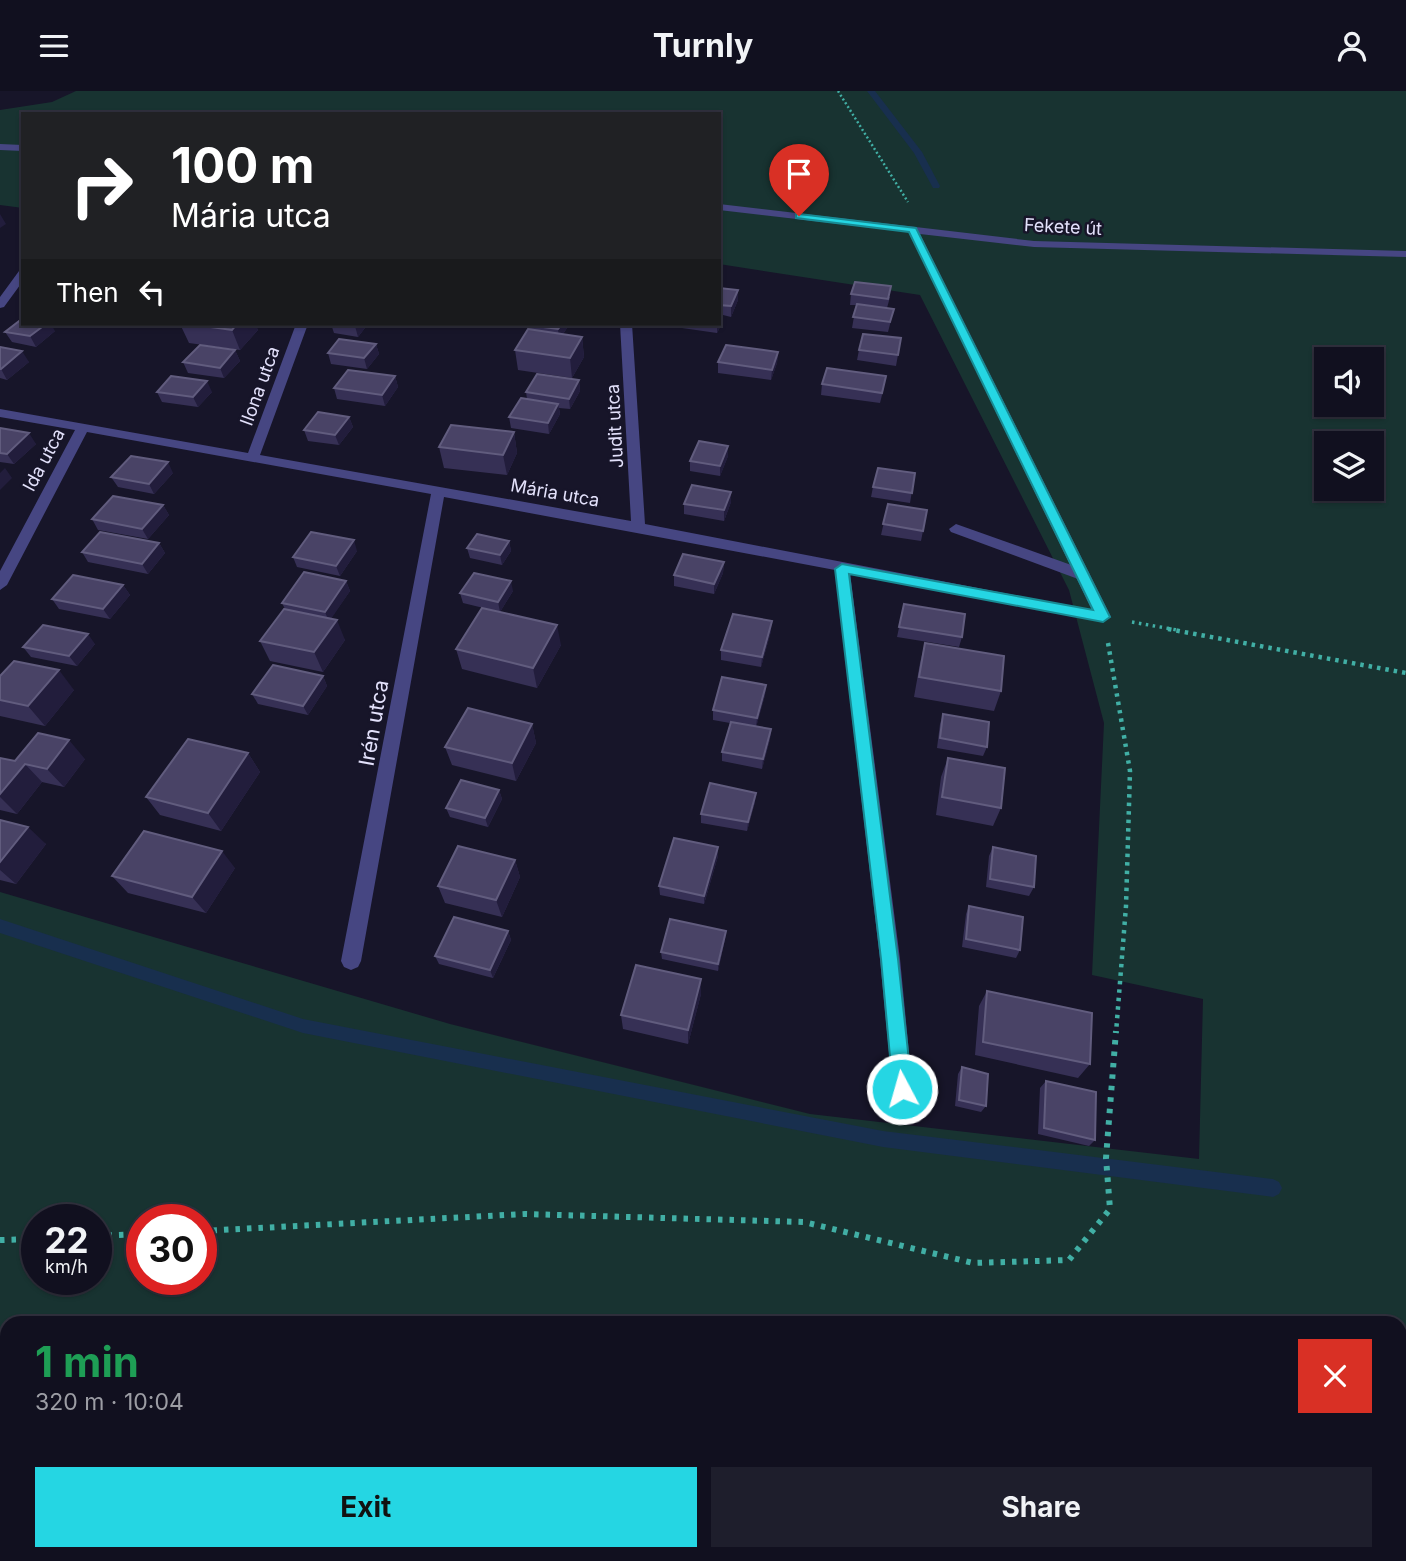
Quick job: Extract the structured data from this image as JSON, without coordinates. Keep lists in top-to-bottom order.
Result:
{
  "streets": {
    "street": [
      "Fekete út",
      "Ilona utca",
      "Judit utca",
      "Ida utca",
      "Mária utca",
      "Irén utca"
    ]
  },
  "crossings": [
    ["Ilona utca", "Mária utca"],
    ["Judit utca", "Mária utca"],
    ["Ida utca", "Mária utca"],
    ["Mária utca", "Irén utca"]
  ],
  "page": {
    "header": "Turnly",
    "turn": ["100 m", "Mária utca"],
    "then": "Then",
    "speed": "22 km/h",
    "limit": "30",
    "heading": ["1 min", "320 m · 10:04"],
    "buttons": ["Exit", "Share"]
  }
}
